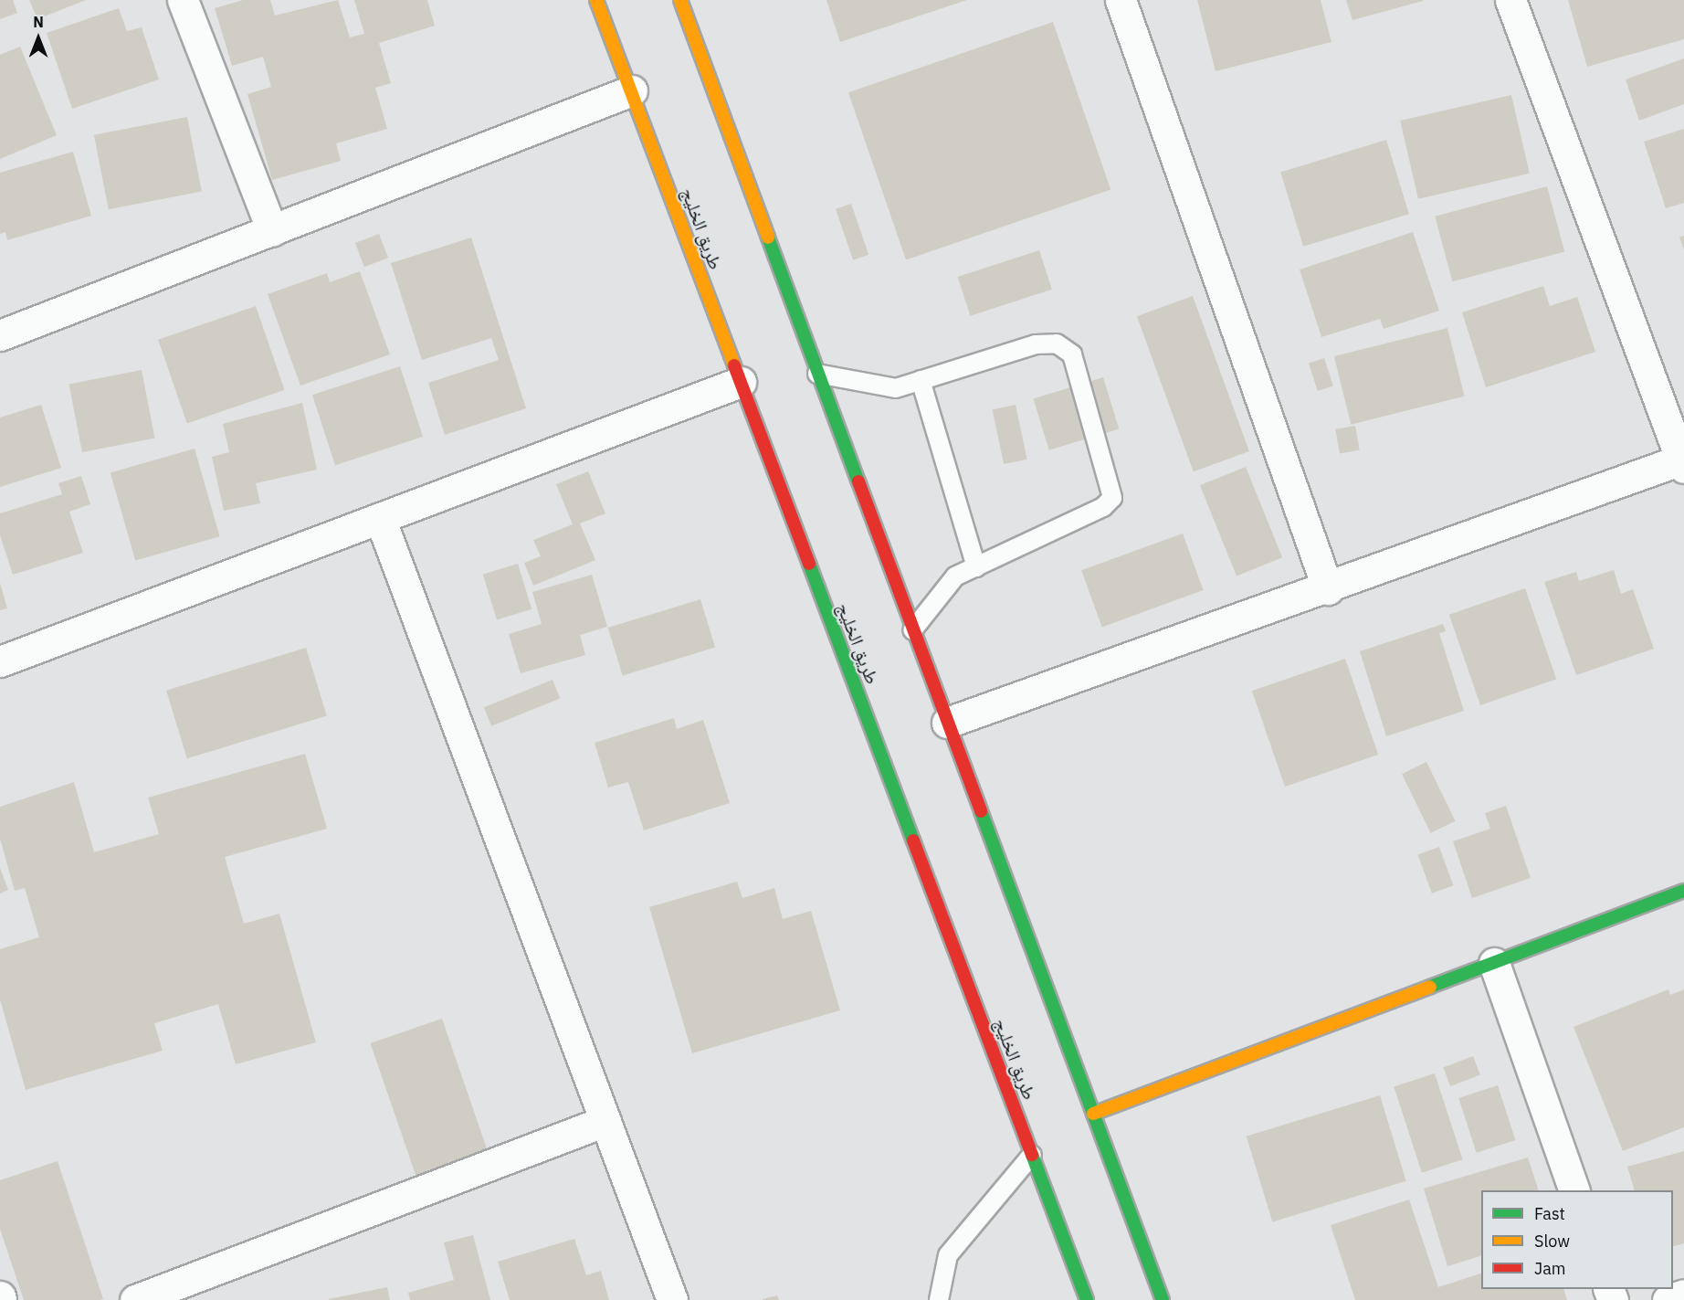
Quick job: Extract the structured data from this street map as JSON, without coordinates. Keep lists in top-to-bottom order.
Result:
{
  "streets": {
    "main road": ["طريق الخليج"]
  },
  "legend": ["Fast", "Slow", "Jam"],
  "north": "top"
}
